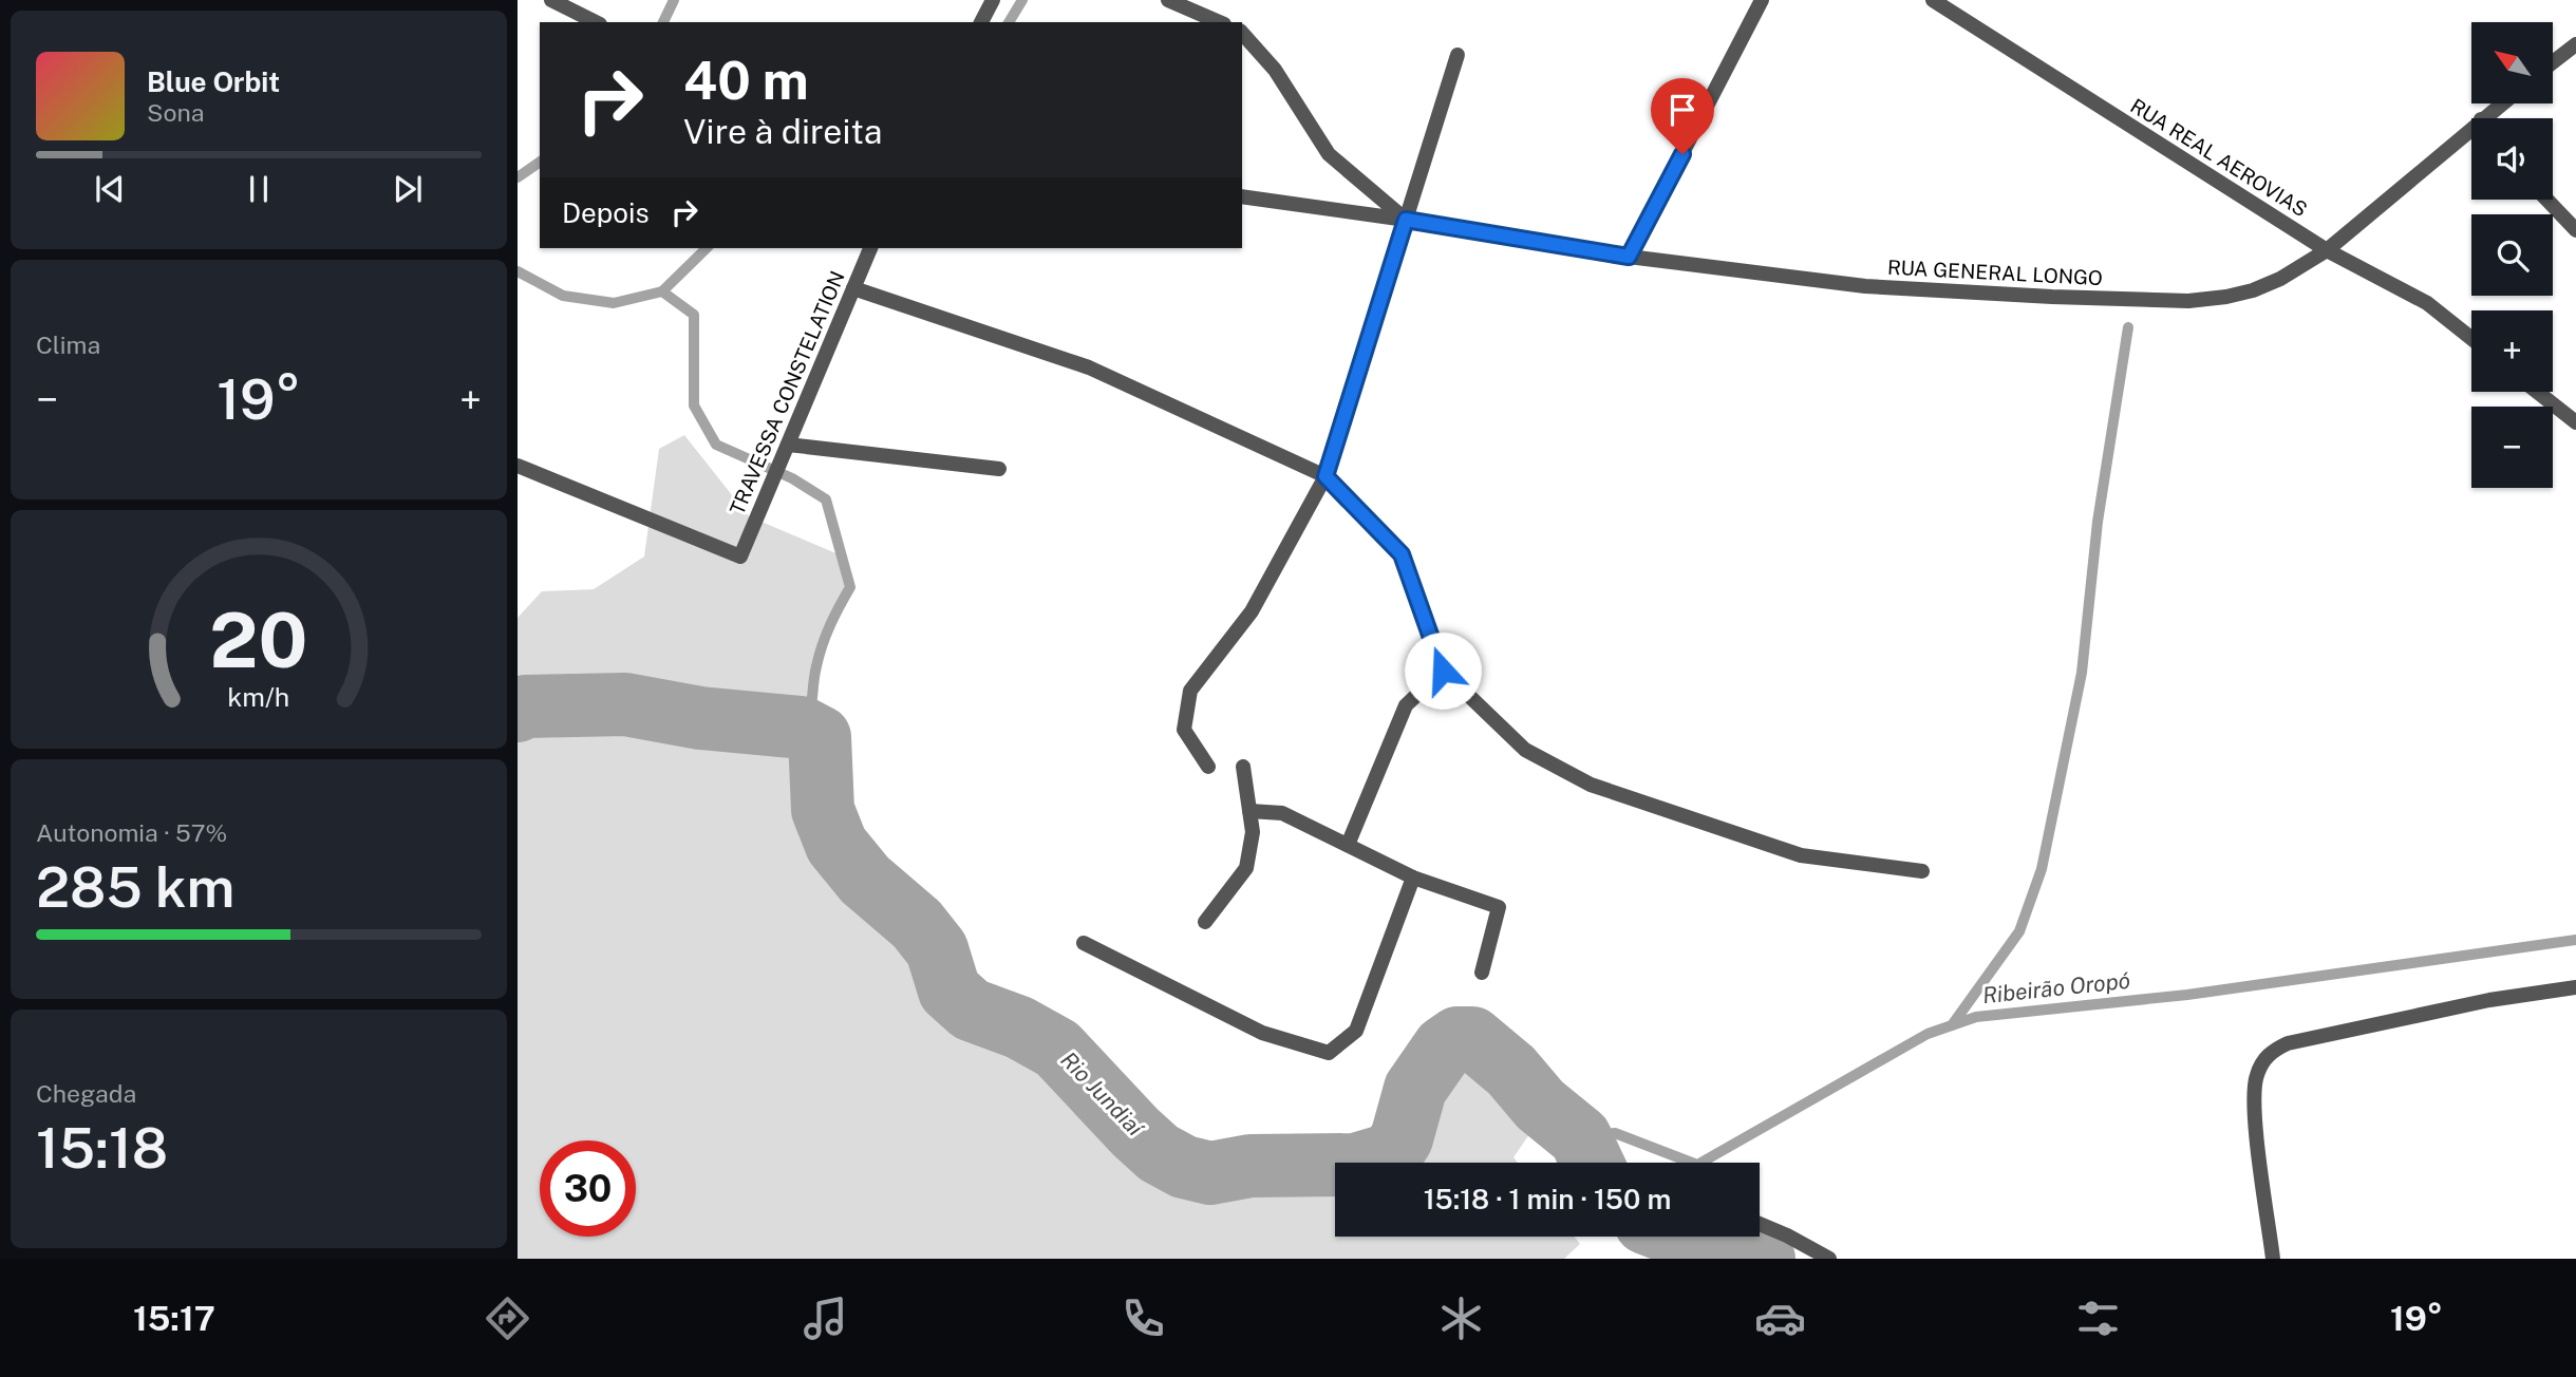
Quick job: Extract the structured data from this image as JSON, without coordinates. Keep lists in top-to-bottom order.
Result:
{
  "streets": {
    "street": ["RUA REAL AEROVIAS", "RUA GENERAL LONGO", "TRAVESSA CONSTELATION"]
  },
  "crossings": [
    ["RUA REAL AEROVIAS", "RUA GENERAL LONGO"]
  ],
  "water": ["Ribeirão Oropó", "Rio Jundiaí"],
  "north": "top left",
  "page": {
    "map_buttons": ["+", "−"],
    "turn": ["40 m", "Vire à direita"],
    "song": ["Blue Orbit", "Sona"],
    "then": "Depois",
    "tile": [
      "Clima",
      ["Autonomia · 57%", "285 km"],
      ["Chegada", "15:18"]
    ],
    "heat": ["−", "19°", "+"],
    "limit": "30",
    "trip": "15:18 · 1 min · 150 m",
    "tabs": ["15:17", "19°"],
    "gauge": ["20", "km/h"]
  }
}
